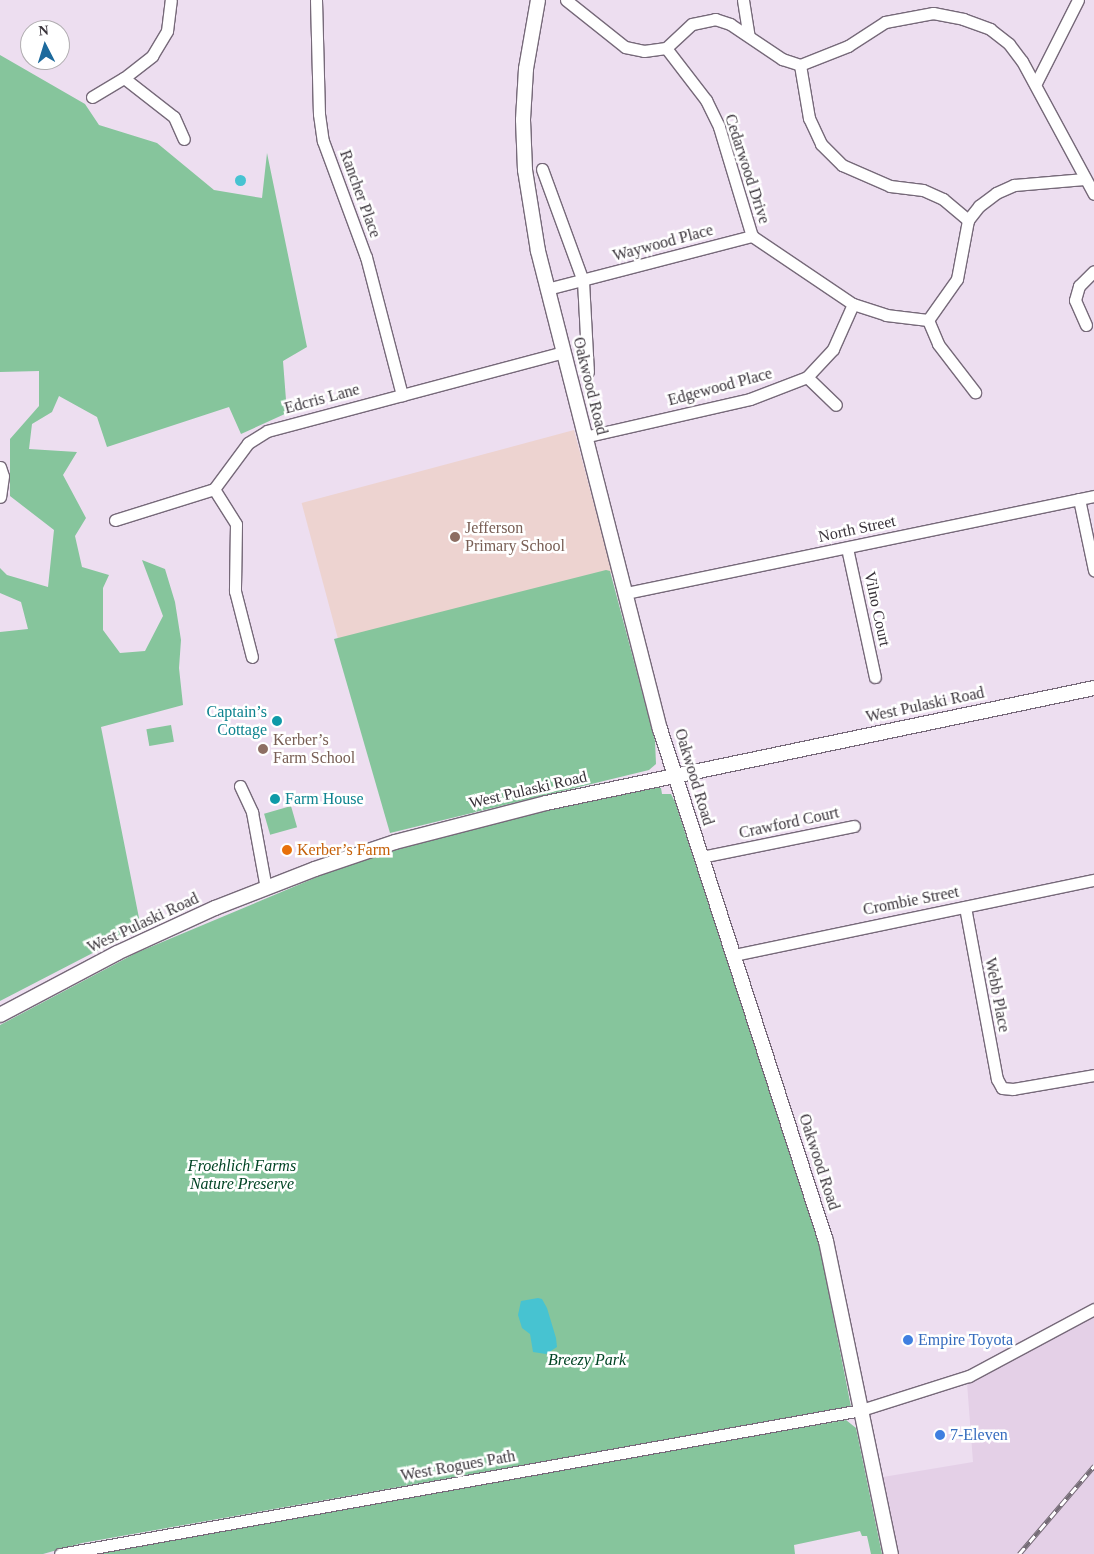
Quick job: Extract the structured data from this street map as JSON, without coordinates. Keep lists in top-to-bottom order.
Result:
{
  "streets": {
    "main road": ["Oakwood Road", "West Pulaski Road"],
    "street": [
      "Cedarwood Drive",
      "Rancher Place",
      "Waywood Place",
      "Edgewood Place",
      "Edcris Lane",
      "North Street",
      "Vilno Court",
      "Crawford Court",
      "Crombie Street",
      "Webb Place",
      "West Rogues Path"
    ]
  },
  "crossings": [
    ["Cedarwood Drive", "Waywood Place"],
    ["Cedarwood Drive", "Edgewood Place"],
    ["Rancher Place", "Edcris Lane"],
    ["Waywood Place", "Oakwood Road"],
    ["Oakwood Road", "Edgewood Place"],
    ["Oakwood Road", "Edcris Lane"],
    ["Oakwood Road", "North Street"],
    ["Oakwood Road", "West Pulaski Road"],
    ["Oakwood Road", "Crawford Court"],
    ["Oakwood Road", "Crombie Street"],
    ["Oakwood Road", "West Rogues Path"],
    ["North Street", "Vilno Court"],
    ["Crombie Street", "Webb Place"]
  ],
  "parks": ["Froehlich Farms Nature Preserve", "Breezy Park"],
  "places": [
    "Jefferson Primary School",
    "Captain’s Cottage",
    "Kerber’s Farm School",
    "Farm House",
    "Kerber’s Farm",
    "Empire Toyota",
    "7-Eleven"
  ],
  "north": "top"
}
